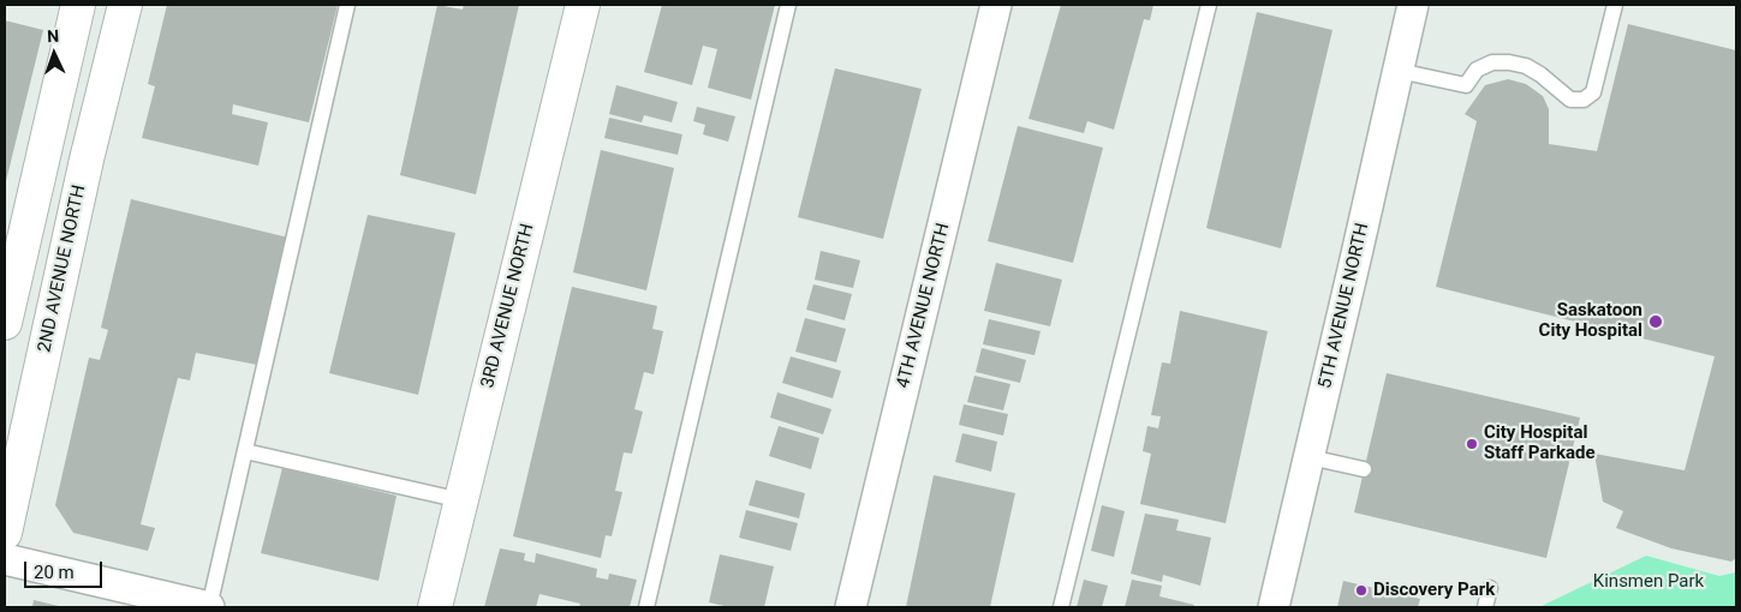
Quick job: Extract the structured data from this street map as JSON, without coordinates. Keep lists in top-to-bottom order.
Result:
{
  "streets": {
    "main road": ["2ND AVENUE NORTH", "3RD AVENUE NORTH"],
    "street": ["4TH AVENUE NORTH", "5TH AVENUE NORTH"]
  },
  "parks": ["Kinsmen Park"],
  "places": ["Saskatoon City Hospital", "City Hospital Staff Parkade", "Discovery Park"],
  "scale_bar": "20 m",
  "north": "top"
}
